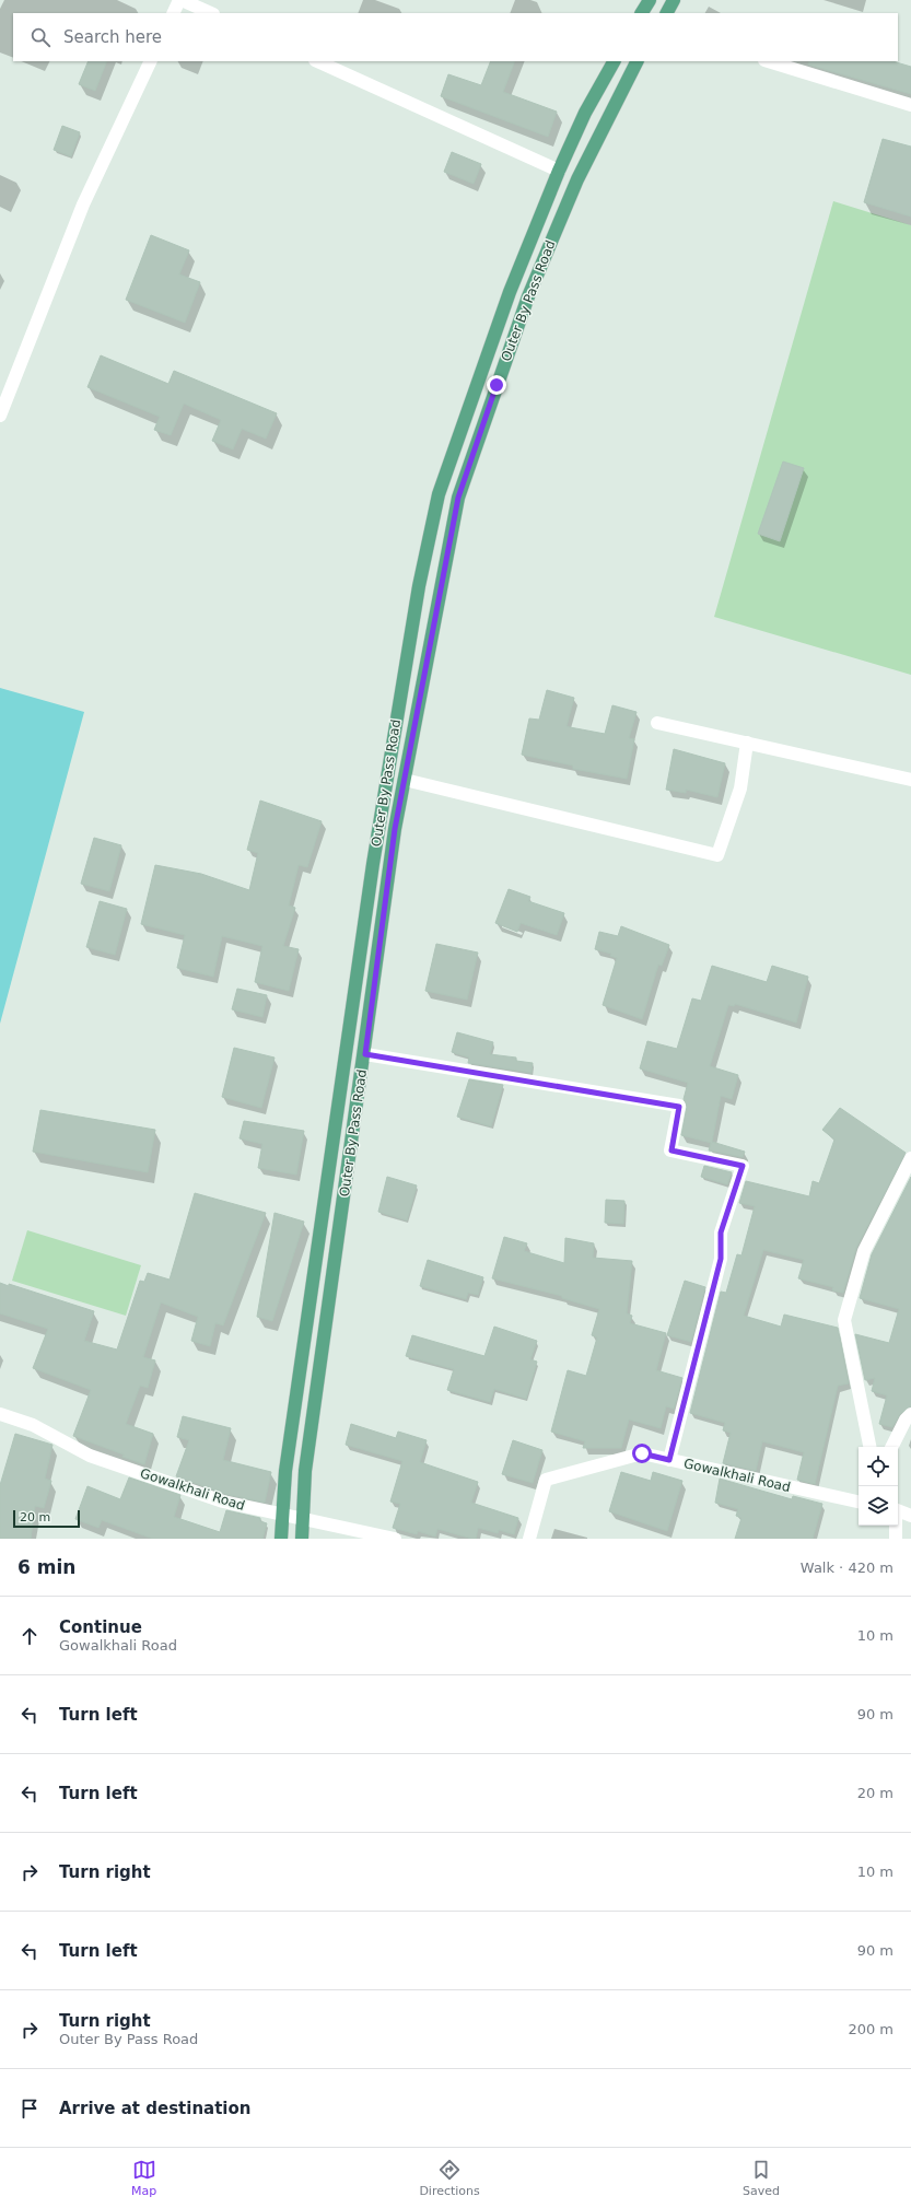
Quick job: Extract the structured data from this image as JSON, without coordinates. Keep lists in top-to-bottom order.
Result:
{
  "streets": {
    "main road": ["Outer By Pass Road"],
    "street": ["Gowalkhali Road"]
  },
  "crossings": [
    ["Outer By Pass Road", "Gowalkhali Road"]
  ],
  "scale_bar": "20 m",
  "page": {
    "search": "Search here",
    "scale": "20 m",
    "heading": ["6 min", "Walk · 420 m"],
    "list": [
      ["Continue", "Gowalkhali Road", "10 m"],
      ["Turn left", "90 m"],
      ["Turn left", "20 m"],
      ["Turn right", "10 m"],
      ["Turn left", "90 m"],
      ["Turn right", "Outer By Pass Road", "200 m"],
      "Arrive at destination"
    ],
    "nav": ["Map", "Directions", "Saved"]
  }
}
